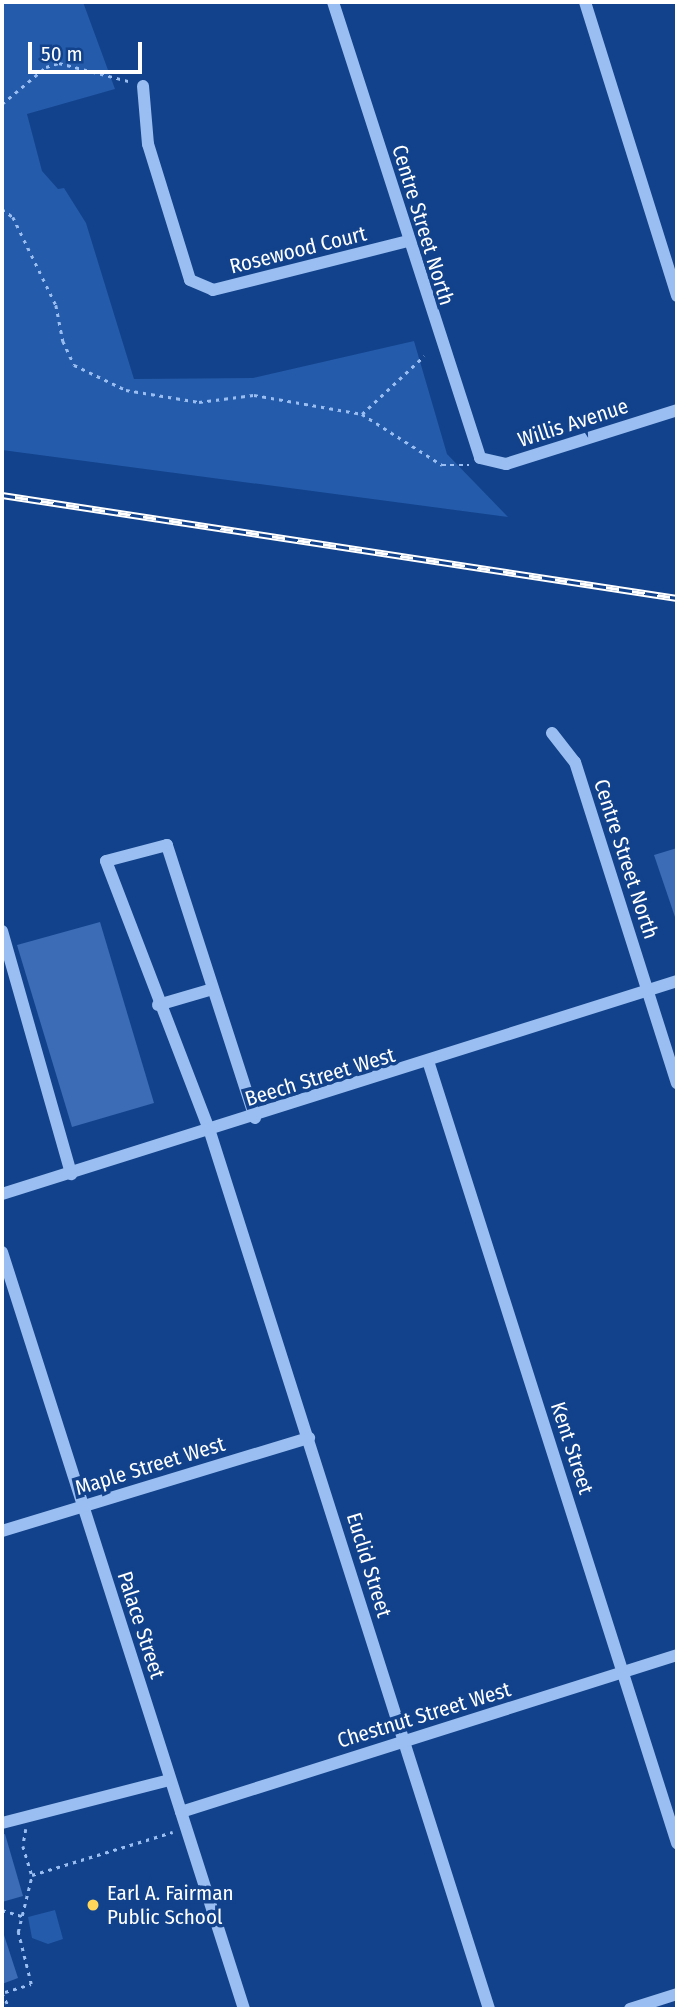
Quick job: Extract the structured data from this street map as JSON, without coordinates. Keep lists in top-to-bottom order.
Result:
{
  "streets": {
    "street": [
      "Centre Street North",
      "Rosewood Court",
      "Willis Avenue",
      "Beech Street West",
      "Kent Street",
      "Maple Street West",
      "Euclid Street",
      "Palace Street",
      "Chestnut Street West"
    ]
  },
  "crossings": [
    ["Centre Street North", "Rosewood Court"],
    ["Centre Street North", "Willis Avenue"],
    ["Centre Street North", "Beech Street West"],
    ["Beech Street West", "Kent Street"],
    ["Beech Street West", "Euclid Street"],
    ["Kent Street", "Chestnut Street West"],
    ["Maple Street West", "Euclid Street"],
    ["Maple Street West", "Palace Street"],
    ["Euclid Street", "Chestnut Street West"],
    ["Palace Street", "Chestnut Street West"]
  ],
  "places": ["Earl A. Fairman Public School"],
  "scale_bar": "50 m"
}
